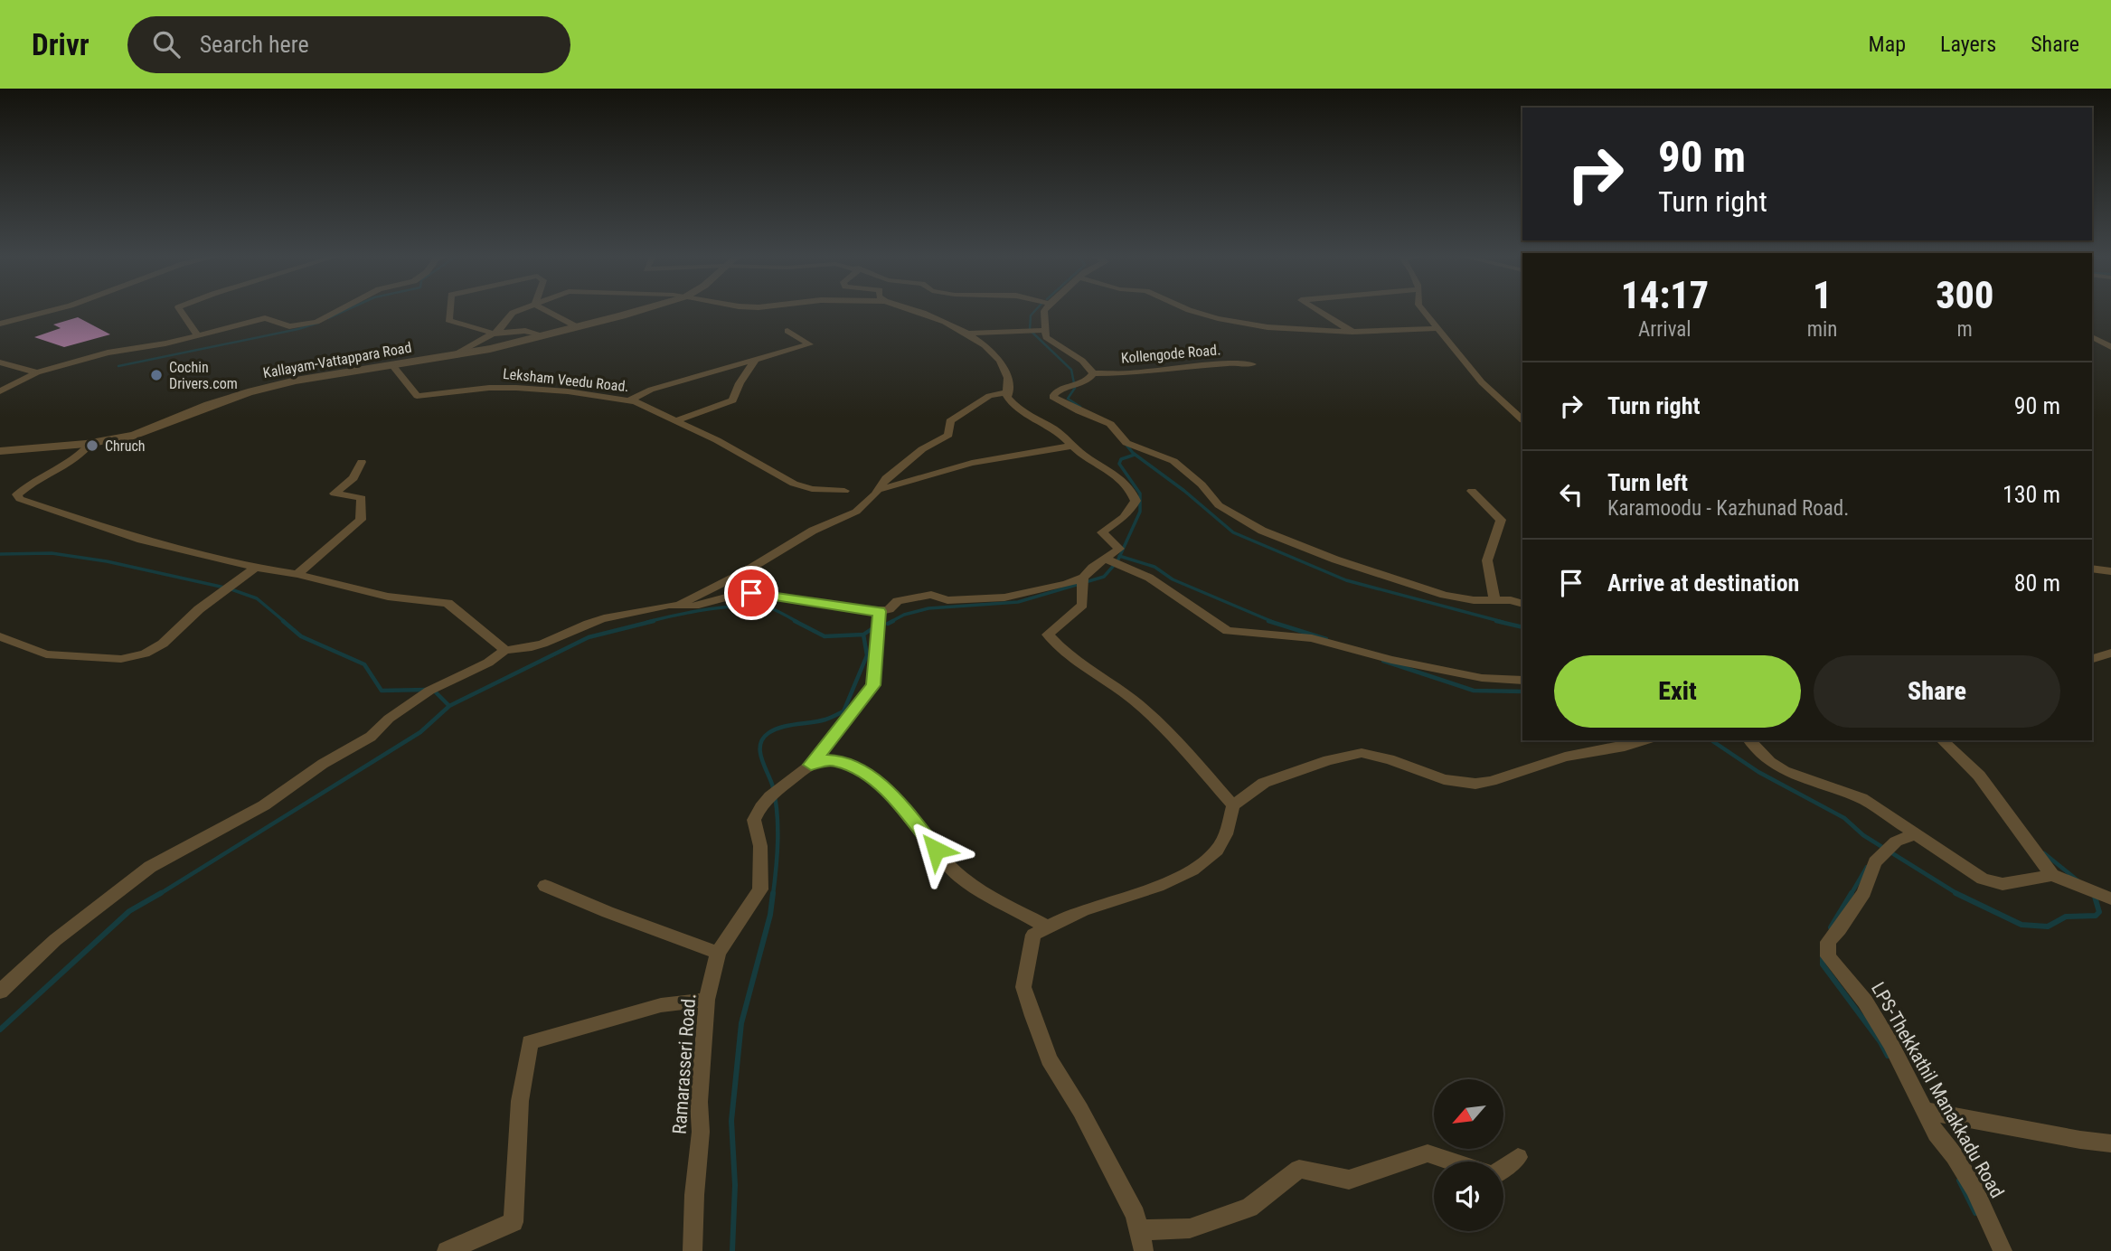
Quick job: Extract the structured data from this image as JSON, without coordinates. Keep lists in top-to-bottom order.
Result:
{
  "streets": {
    "street": [
      "Kollengode Road.",
      "Kallayam-Vattappara Road",
      "Leksham Veedu Road.",
      "Ramarasseri Road.",
      "LPS-Thekkathil Manakkadu Road"
    ]
  },
  "crossings": [
    ["Kallayam-Vattappara Road", "Leksham Veedu Road."]
  ],
  "places": ["Cochin Drivers.com", "Chruch"],
  "north": "bottom left",
  "page": {
    "header": "Drivr",
    "search": "Search here",
    "nav": ["Map", "Layers", "Share"],
    "turn": ["90 m", "Turn right"],
    "eta": [
      "14:17",
      "Arrival",
      "1",
      "min",
      "300",
      "m"
    ],
    "list": [
      {
        "name": "Turn right",
        "value": "90 m"
      },
      {
        "name": "Turn left",
        "note": "Karamoodu - Kazhunad Road.",
        "value": "130 m"
      },
      {
        "name": "Arrive at destination",
        "value": "80 m"
      }
    ],
    "buttons": ["Exit", "Share"]
  }
}
